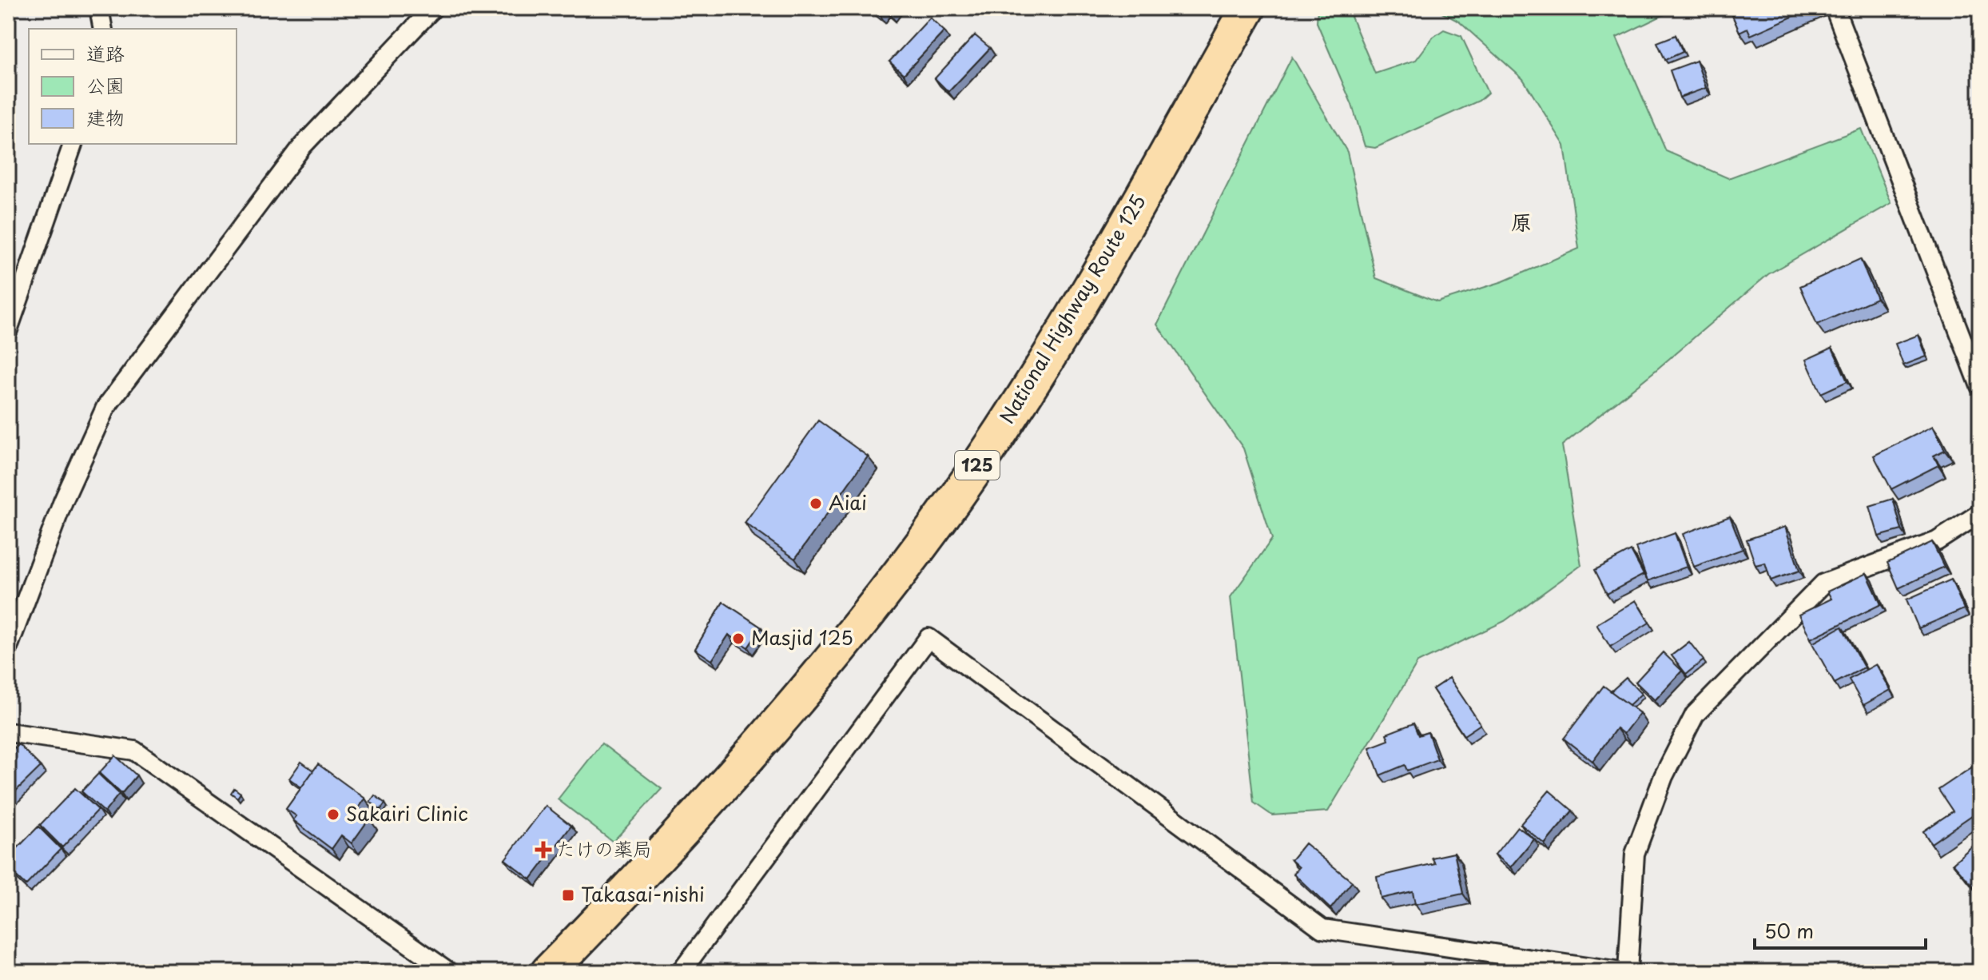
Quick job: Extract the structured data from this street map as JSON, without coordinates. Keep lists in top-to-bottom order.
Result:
{
  "streets": {
    "highway": ["National Highway Route 125", "125"]
  },
  "districts": ["原"],
  "places": {
    "other": ["Aiai", "Masjid 125", "Sakairi Clinic"],
    "health": ["たけの薬局"],
    "transit": ["Takasai-nishi"]
  },
  "legend": ["道路", "公園", "建物"],
  "scale_bar": "50 m"
}
